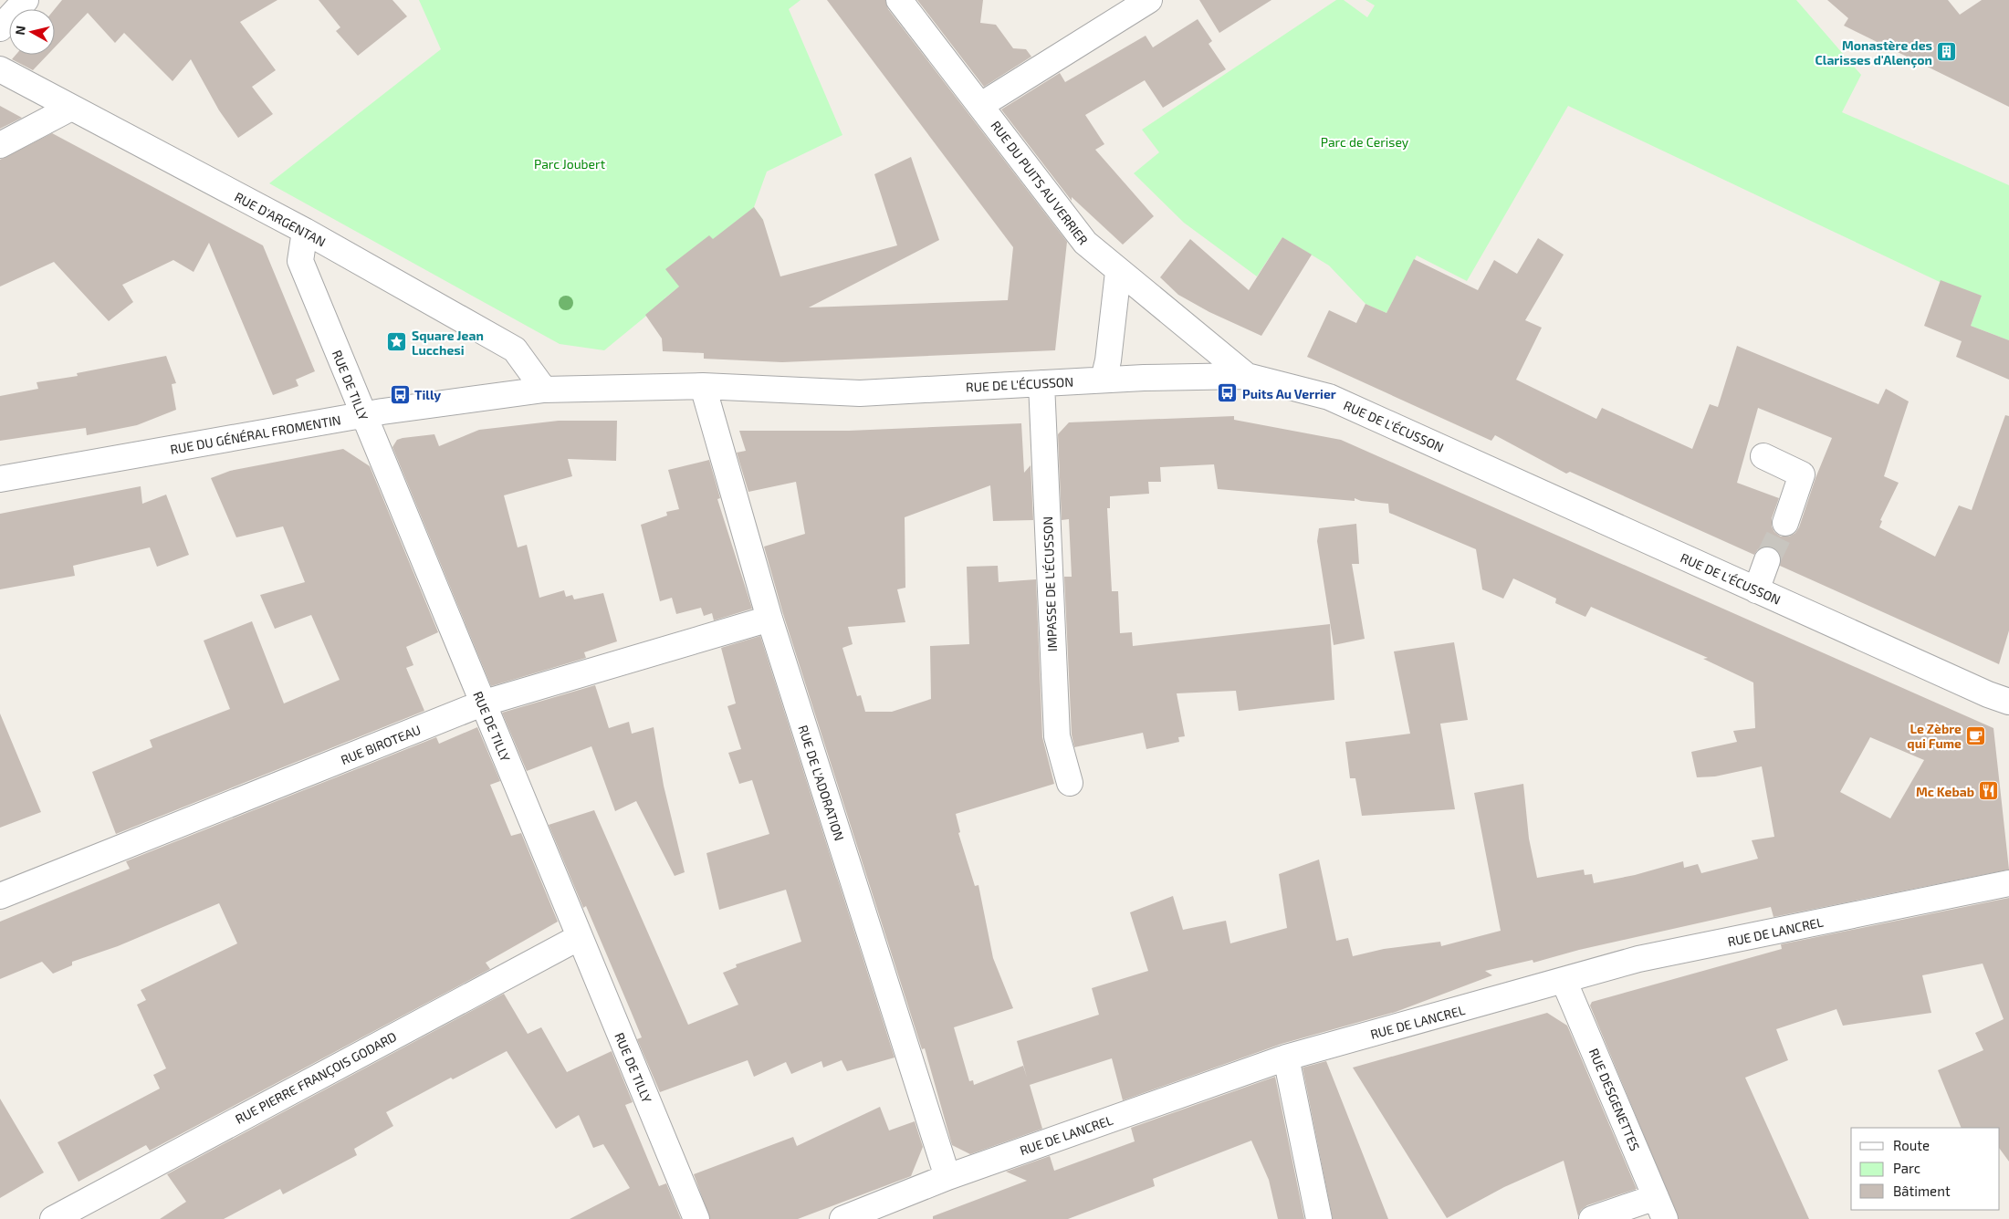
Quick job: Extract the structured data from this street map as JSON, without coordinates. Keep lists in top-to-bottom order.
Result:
{
  "streets": {
    "street": [
      "RUE DU PUITS AU VERRIER",
      "RUE D'ARGENTAN",
      "RUE DE L'ÉCUSSON",
      "RUE DE TILLY",
      "RUE DU GÉNÉRAL FROMENTIN",
      "IMPASSE DE L'ÉCUSSON",
      "RUE BIROTEAU",
      "RUE DE L'ADORATION",
      "RUE DE LANCREL",
      "RUE PIERRE FRANÇOIS GODARD",
      "RUE DESGENETTES"
    ]
  },
  "crossings": [
    ["RUE DU PUITS AU VERRIER", "RUE DE L'ÉCUSSON"],
    ["RUE D'ARGENTAN", "RUE DE TILLY"],
    ["RUE D'ARGENTAN", "RUE DU GÉNÉRAL FROMENTIN"],
    ["RUE DE L'ÉCUSSON", "RUE DU GÉNÉRAL FROMENTIN"],
    ["RUE DE L'ÉCUSSON", "IMPASSE DE L'ÉCUSSON"],
    ["RUE DE L'ÉCUSSON", "RUE DE L'ADORATION"],
    ["RUE DE TILLY", "RUE DU GÉNÉRAL FROMENTIN"],
    ["RUE DE TILLY", "RUE BIROTEAU"],
    ["RUE DE TILLY", "RUE PIERRE FRANÇOIS GODARD"],
    ["RUE DU GÉNÉRAL FROMENTIN", "RUE DE L'ADORATION"],
    ["RUE BIROTEAU", "RUE DE L'ADORATION"],
    ["RUE DE L'ADORATION", "RUE DE LANCREL"],
    ["RUE DE LANCREL", "RUE DESGENETTES"]
  ],
  "parks": ["Parc de Cerisey", "Parc Joubert"],
  "places": {
    "building": ["Monastère des Clarisses d'Alençon"],
    "place": ["Square Jean Lucchesi"],
    "bus stop": ["Puits Au Verrier", "Tilly"],
    "cafe": ["Le Zèbre qui Fume"],
    "restaurant": ["Mc Kebab"]
  },
  "legend": ["Route", "Parc", "Bâtiment"],
  "north": "left"
}
